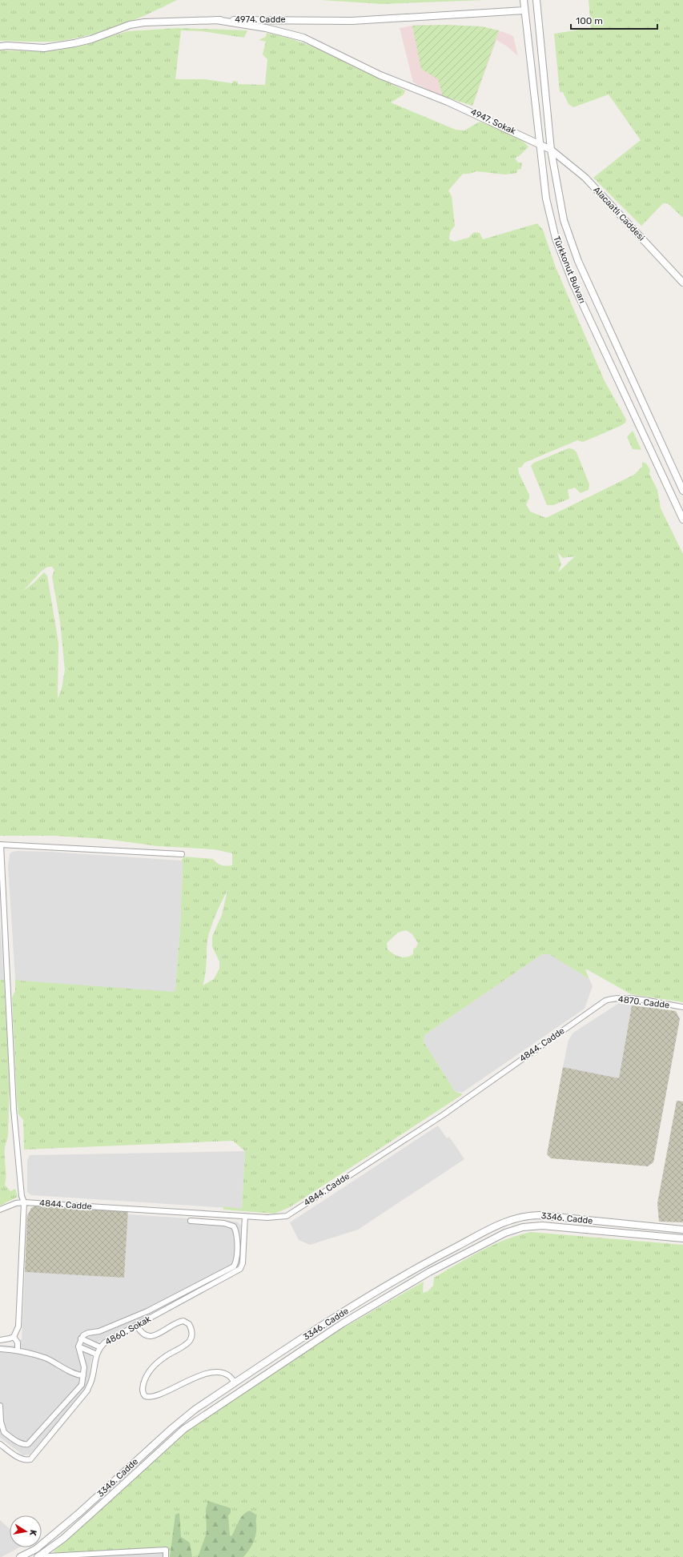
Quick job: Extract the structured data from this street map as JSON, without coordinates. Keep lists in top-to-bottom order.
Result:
{
  "streets": {
    "street": [
      "4974. Cadde",
      "4947. Sokak",
      "Alacaatlı Caddesi",
      "Türkkonut Bulvarı",
      "4870. Cadde",
      "4844. Cadde",
      "3346. Cadde",
      "4860. Sokak"
    ]
  },
  "crossings": [
    ["4974. Cadde", "4947. Sokak"],
    ["4974. Cadde", "Türkkonut Bulvarı"],
    ["4947. Sokak", "Alacaatlı Caddesi"],
    ["4947. Sokak", "Türkkonut Bulvarı"],
    ["Alacaatlı Caddesi", "Türkkonut Bulvarı"],
    ["4870. Cadde", "4844. Cadde"],
    ["4844. Cadde", "4860. Sokak"]
  ],
  "scale_bar": "100 m",
  "north": "right"
}
